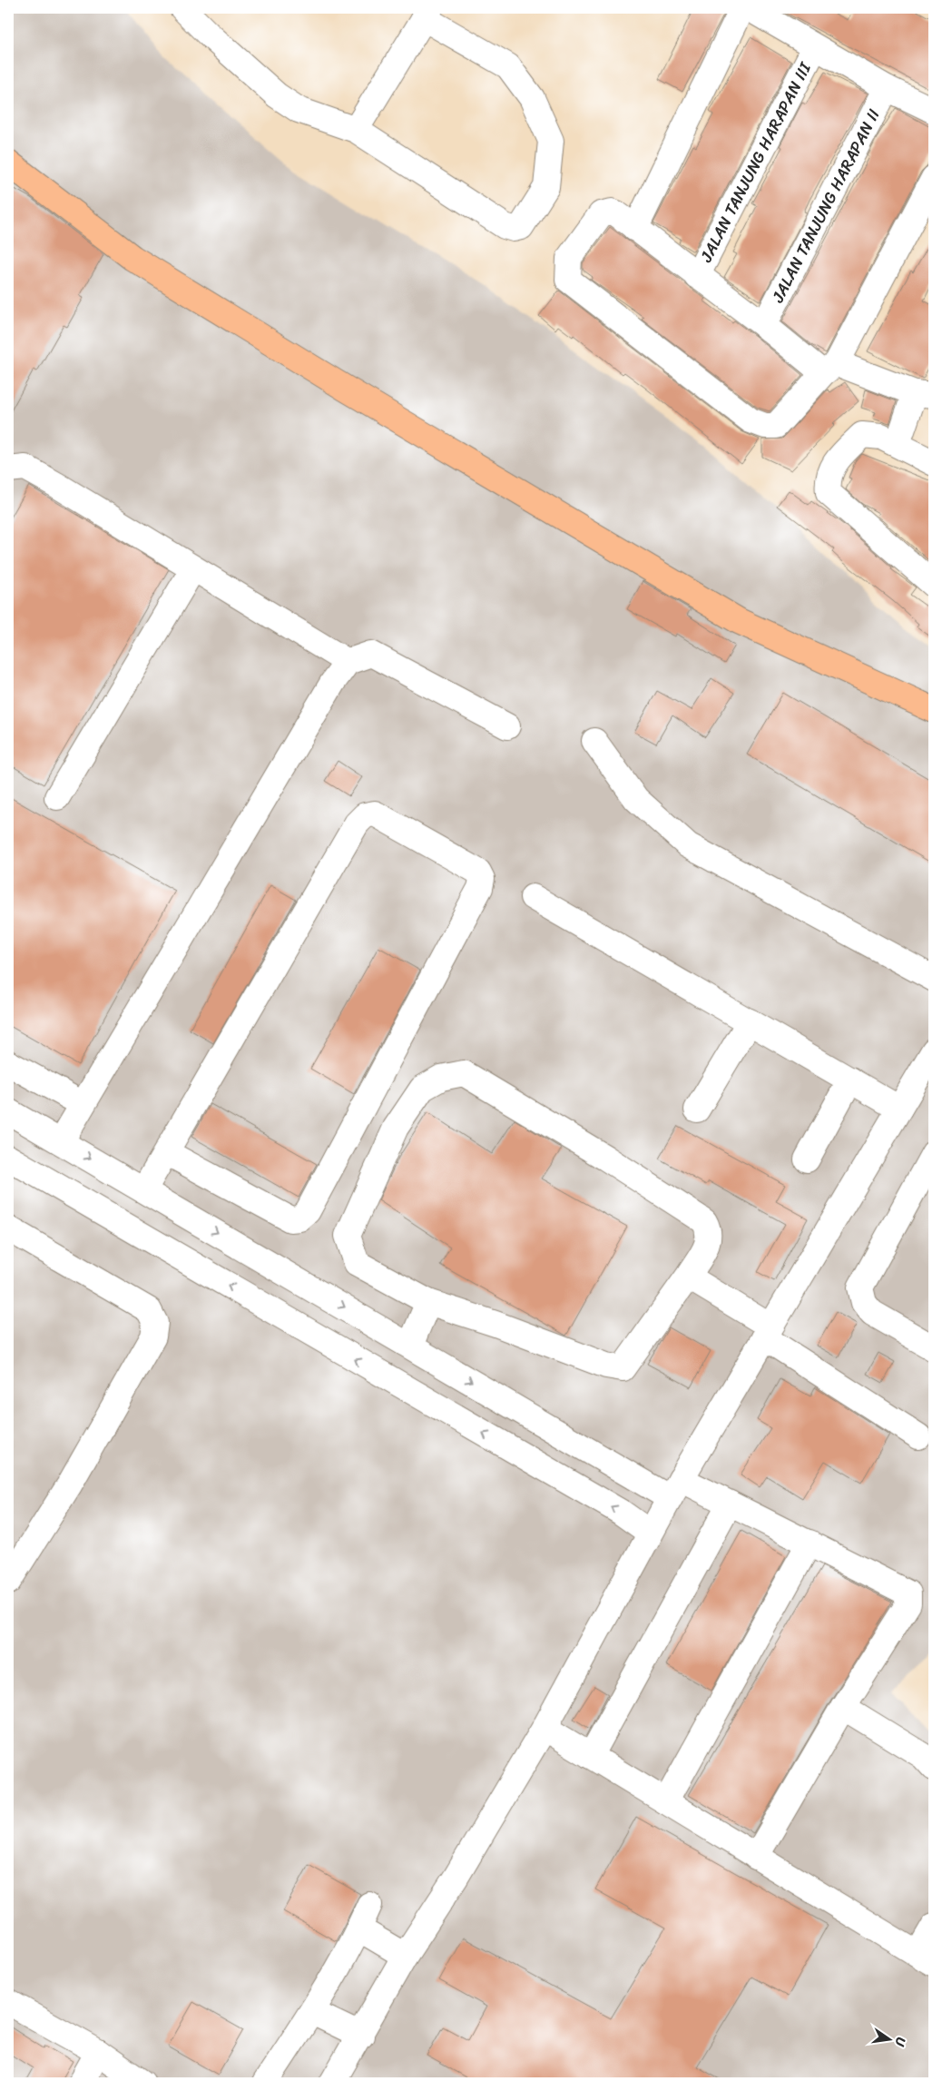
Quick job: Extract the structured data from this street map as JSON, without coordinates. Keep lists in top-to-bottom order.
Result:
{
  "streets": {
    "street": ["JALAN TANJUNG HARAPAN III", "JALAN TANJUNG HARAPAN II"]
  },
  "north": "right"
}
